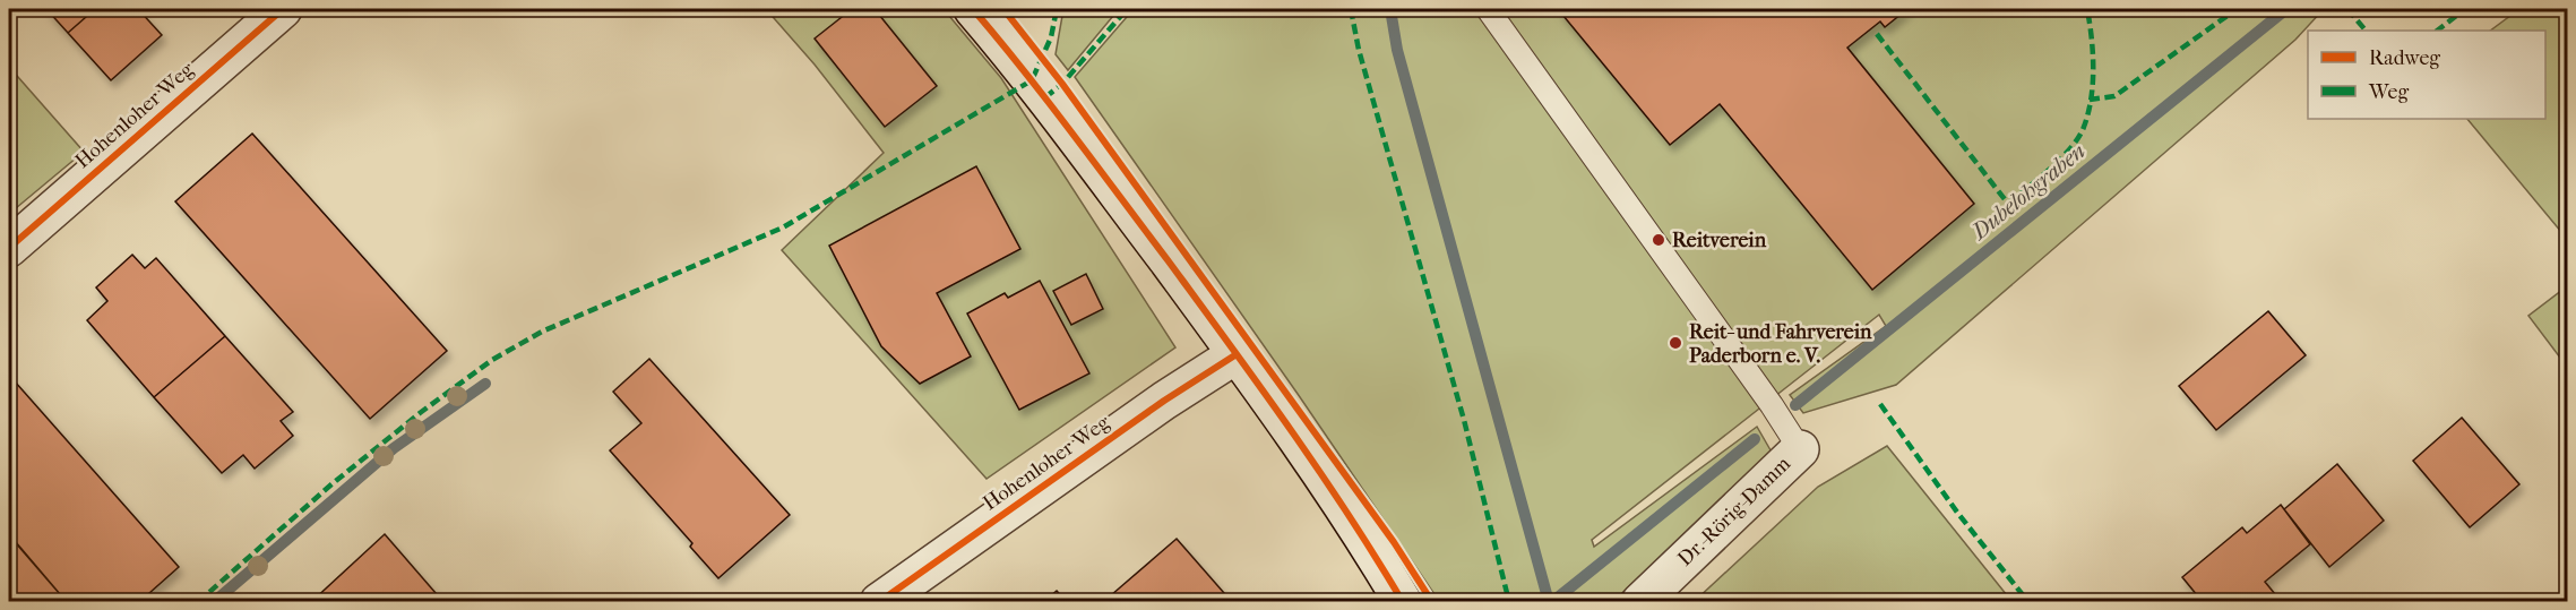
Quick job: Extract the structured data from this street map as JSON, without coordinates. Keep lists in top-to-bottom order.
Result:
{
  "streets": {
    "street": ["Hohenloher Weg", "Dr.-Rörig-Damm"]
  },
  "water": ["Dubelohgraben"],
  "places": ["Reitverein", "Reit- und Fahrverein Paderborn e. V."],
  "legend": ["Radweg", "Weg"]
}
